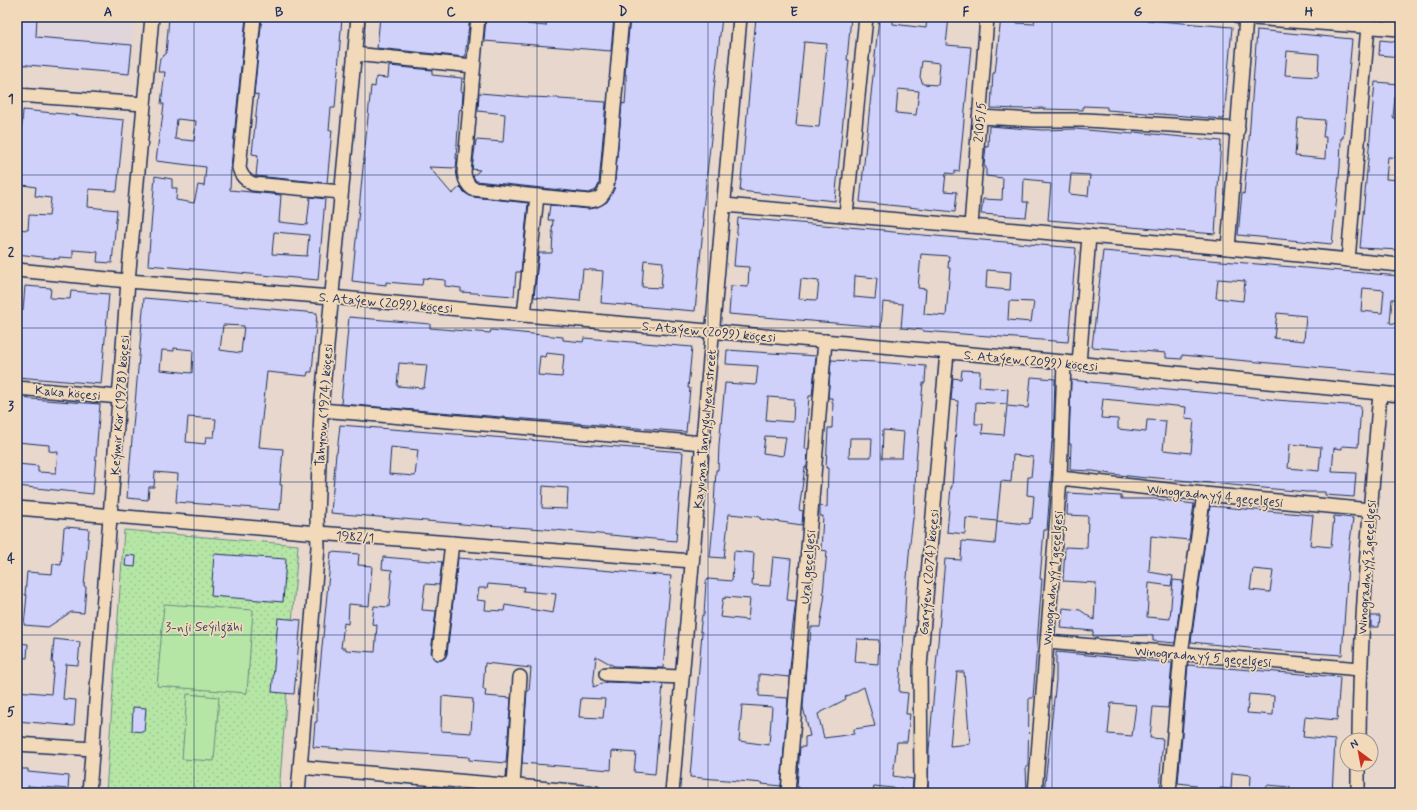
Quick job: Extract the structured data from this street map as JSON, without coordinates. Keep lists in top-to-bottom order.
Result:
{
  "streets": {
    "street": [
      "2105/5",
      "S. Ataýew (2099) köçesi",
      "Kaka köçesi",
      "Keýmir Kör (1978) köçesi",
      "Tahyrow (1974) köçesi",
      "Kayuma Tanrygulyeva street",
      "Winogradnyý 4 geçelgesi",
      "1982/1",
      "Ural geçelgesi",
      "Winogradnyý 3 geçelgesi",
      "Garyýew (2074) köçesi",
      "Winogradnyý 1 geçelgesi",
      "Winogradnyý 5 geçelgesi"
    ]
  },
  "crossings": [
    ["S. Ataýew (2099) köçesi", "Keýmir Kör (1978) köçesi"],
    ["S. Ataýew (2099) köçesi", "Tahyrow (1974) köçesi"],
    ["S. Ataýew (2099) köçesi", "Kayuma Tanrygulyeva street"],
    ["S. Ataýew (2099) köçesi", "Ural geçelgesi"],
    ["S. Ataýew (2099) köçesi", "Winogradnyý 3 geçelgesi"],
    ["S. Ataýew (2099) köçesi", "Garyýew (2074) köçesi"],
    ["S. Ataýew (2099) köçesi", "Winogradnyý 1 geçelgesi"],
    ["Kaka köçesi", "Keýmir Kör (1978) köçesi"],
    ["Keýmir Kör (1978) köçesi", "1982/1"],
    ["Tahyrow (1974) köçesi", "1982/1"],
    ["Kayuma Tanrygulyeva street", "1982/1"],
    ["Winogradnyý 4 geçelgesi", "Winogradnyý 3 geçelgesi"],
    ["Winogradnyý 4 geçelgesi", "Winogradnyý 1 geçelgesi"],
    ["Winogradnyý 3 geçelgesi", "Winogradnyý 5 geçelgesi"],
    ["Winogradnyý 1 geçelgesi", "Winogradnyý 5 geçelgesi"]
  ],
  "parks": ["3-nji Seýilgähi"],
  "north": "top left",
  "grid": {
    "columns": [
      "A",
      "B",
      "C",
      "D",
      "E",
      "F",
      "G",
      "H"
    ],
    "rows": [
      "1",
      "2",
      "3",
      "4",
      "5"
    ]
  }
}
